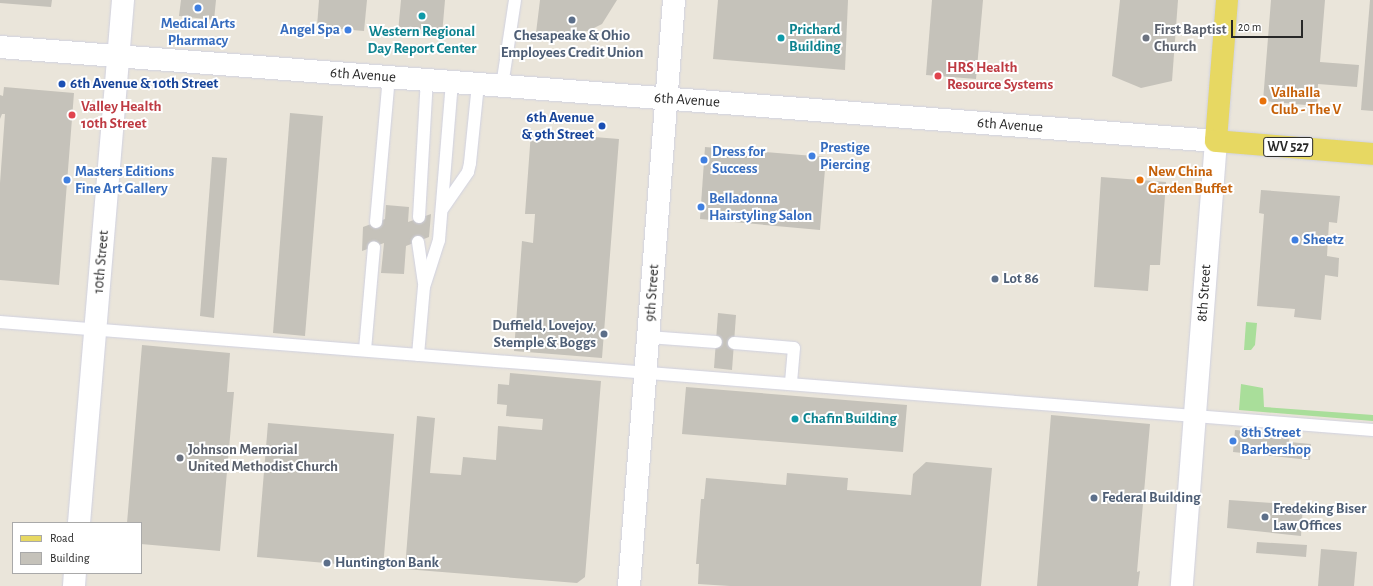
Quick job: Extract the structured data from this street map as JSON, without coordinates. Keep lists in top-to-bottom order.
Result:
{
  "streets": {
    "main road": ["6th Avenue", "WV 527", "8th Street"],
    "street": ["10th Street", "9th Street"]
  },
  "crossings": [
    ["6th Avenue", "10th Street"],
    ["6th Avenue", "9th Street"],
    ["6th Avenue", "8th Street"]
  ],
  "places": [
    "Medical Arts Pharmacy",
    "Western Regional Day Report Center",
    "Chesapeake & Ohio Employees Credit Union",
    "Angel Spa",
    "Prichard Building",
    "First Baptist Church",
    "HRS Health Resource Systems",
    "6th Avenue & 10th Street",
    "Valhalla Club - The V",
    "Valley Health 10th Street",
    "6th Avenue & 9th Street",
    "Prestige Piercing",
    "Dress for Success",
    "Masters Editions Fine Art Gallery",
    "New China Garden Buffet",
    "Belladonna Hairstyling Salon",
    "Sheetz",
    "Lot 86",
    "Duffield, Lovejoy, Stemple & Boggs",
    "Chafin Building",
    "8th Street Barbershop",
    "Johnson Memorial United Methodist Church",
    "Federal Building",
    "Fredeking Biser Law Offices",
    "Huntington Bank"
  ],
  "legend": ["Road", "Building"],
  "scale_bar": "20 m"
}
